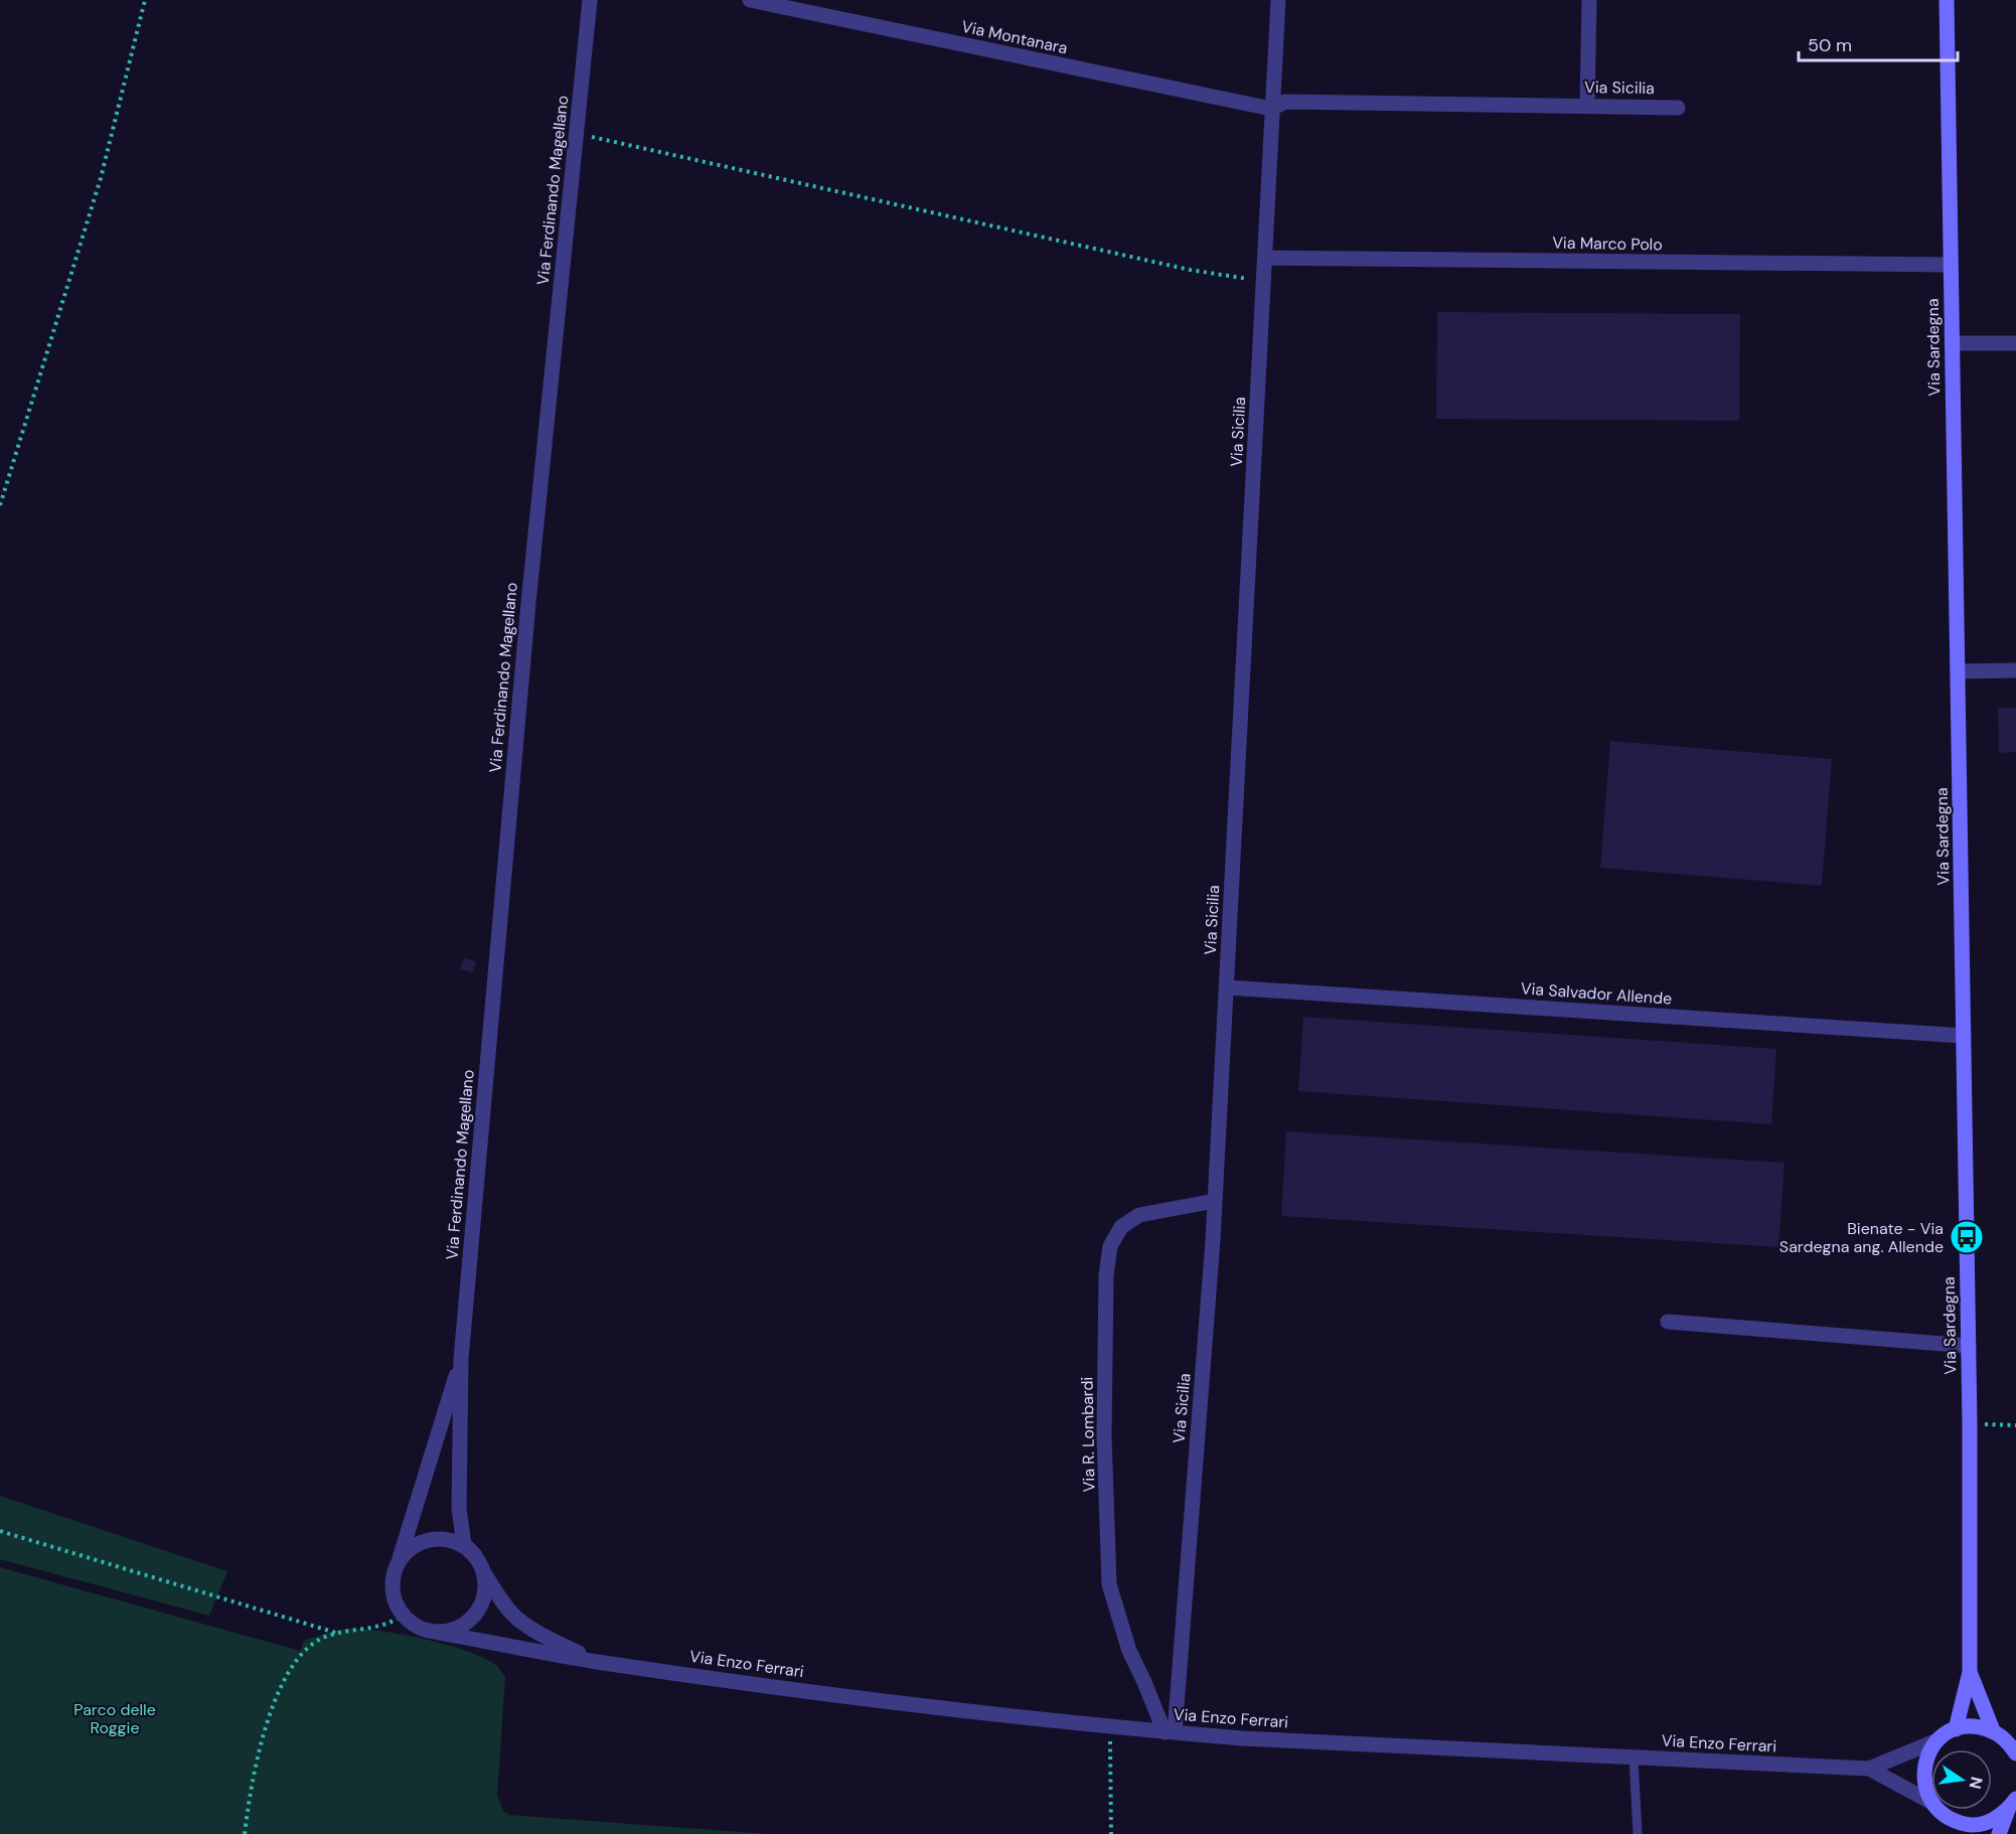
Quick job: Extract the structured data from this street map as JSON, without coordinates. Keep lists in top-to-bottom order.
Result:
{
  "streets": {
    "street": [
      "Via Montanara",
      "Via Sicilia",
      "Via Ferdinando Magellano",
      "Via Marco Polo",
      "Via Sardegna",
      "Via Salvador Allende",
      "Via R. Lombardi",
      "Via Enzo Ferrari"
    ]
  },
  "crossings": [
    ["Via Montanara", "Via Sicilia"],
    ["Via Sicilia", "Via Marco Polo"],
    ["Via Sicilia", "Via Salvador Allende"],
    ["Via Sicilia", "Via R. Lombardi"],
    ["Via Sicilia", "Via Enzo Ferrari"],
    ["Via Ferdinando Magellano", "Via Enzo Ferrari"],
    ["Via Marco Polo", "Via Sardegna"],
    ["Via Sardegna", "Via Salvador Allende"],
    ["Via R. Lombardi", "Via Enzo Ferrari"]
  ],
  "parks": ["Parco delle Roggie"],
  "places": {
    "bus stop": ["Bienate - Via Sardegna ang. Allende"]
  },
  "scale_bar": "50 m",
  "north": "right"
}
